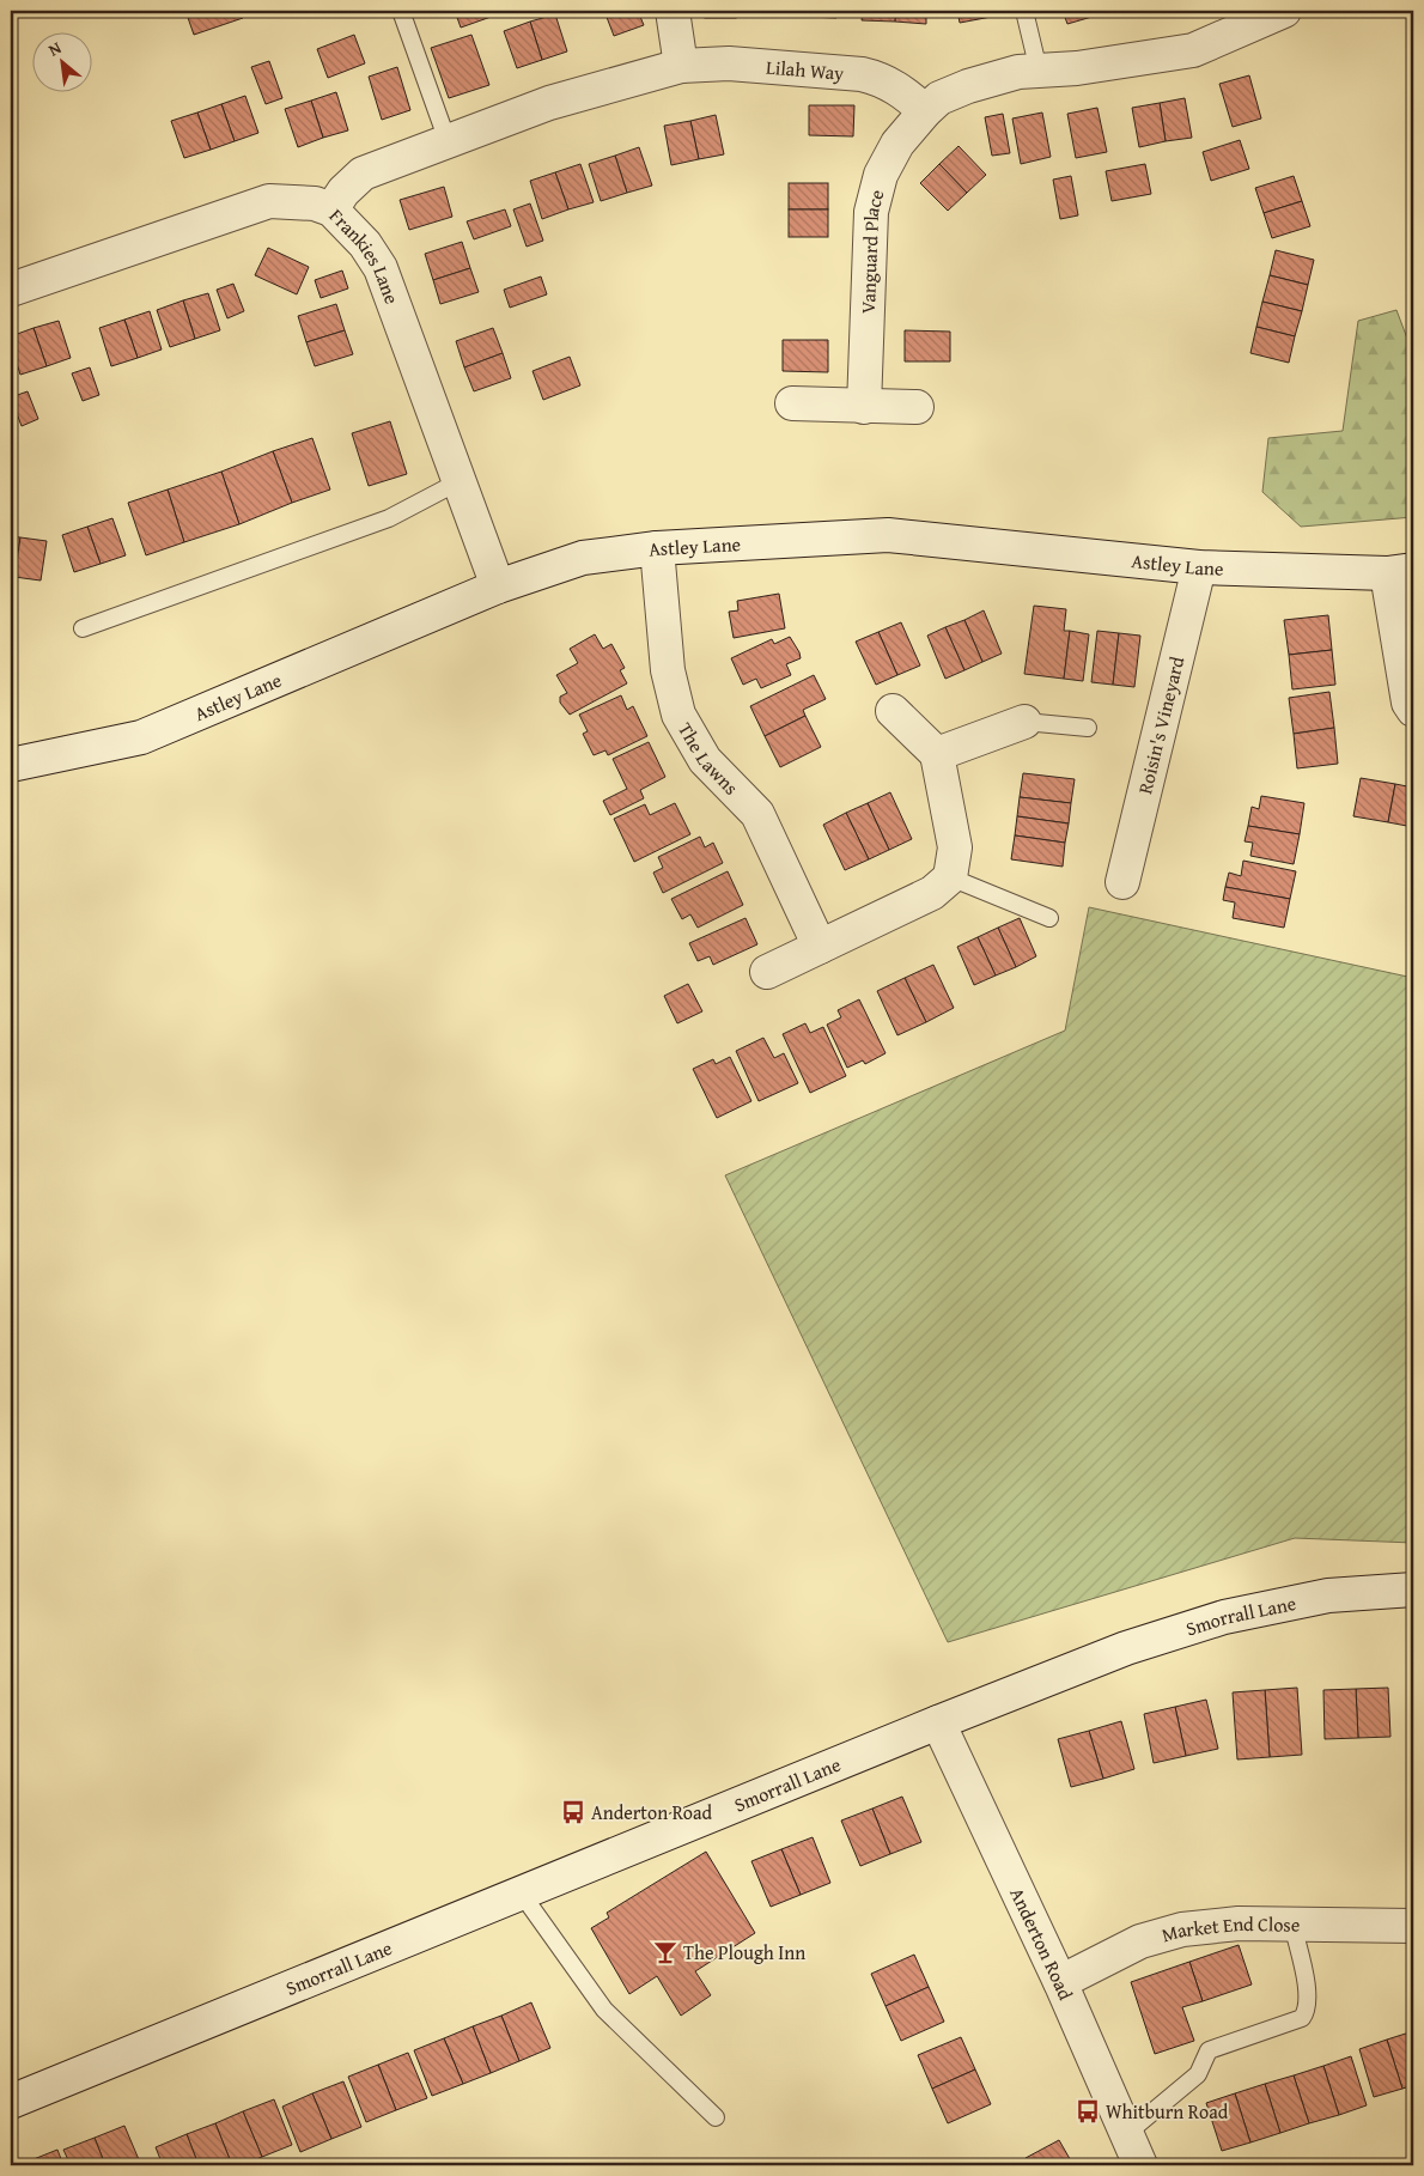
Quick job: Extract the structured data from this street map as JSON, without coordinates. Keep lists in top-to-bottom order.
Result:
{
  "streets": {
    "street": [
      "Lilah Way",
      "Vanguard Place",
      "Frankies Lane",
      "Astley Lane",
      "Roisin's Vineyard",
      "The Lawns",
      "Smorrall Lane",
      "Market End Close",
      "Anderton Road"
    ]
  },
  "crossings": [
    ["Lilah Way", "Vanguard Place"],
    ["Lilah Way", "Frankies Lane"],
    ["Frankies Lane", "Astley Lane"],
    ["Astley Lane", "Roisin's Vineyard"],
    ["Astley Lane", "The Lawns"],
    ["Smorrall Lane", "Anderton Road"],
    ["Market End Close", "Anderton Road"]
  ],
  "places": {
    "bus stop": ["Anderton Road", "Whitburn Road"],
    "bar": ["The Plough Inn"]
  },
  "north": "top left"
}
